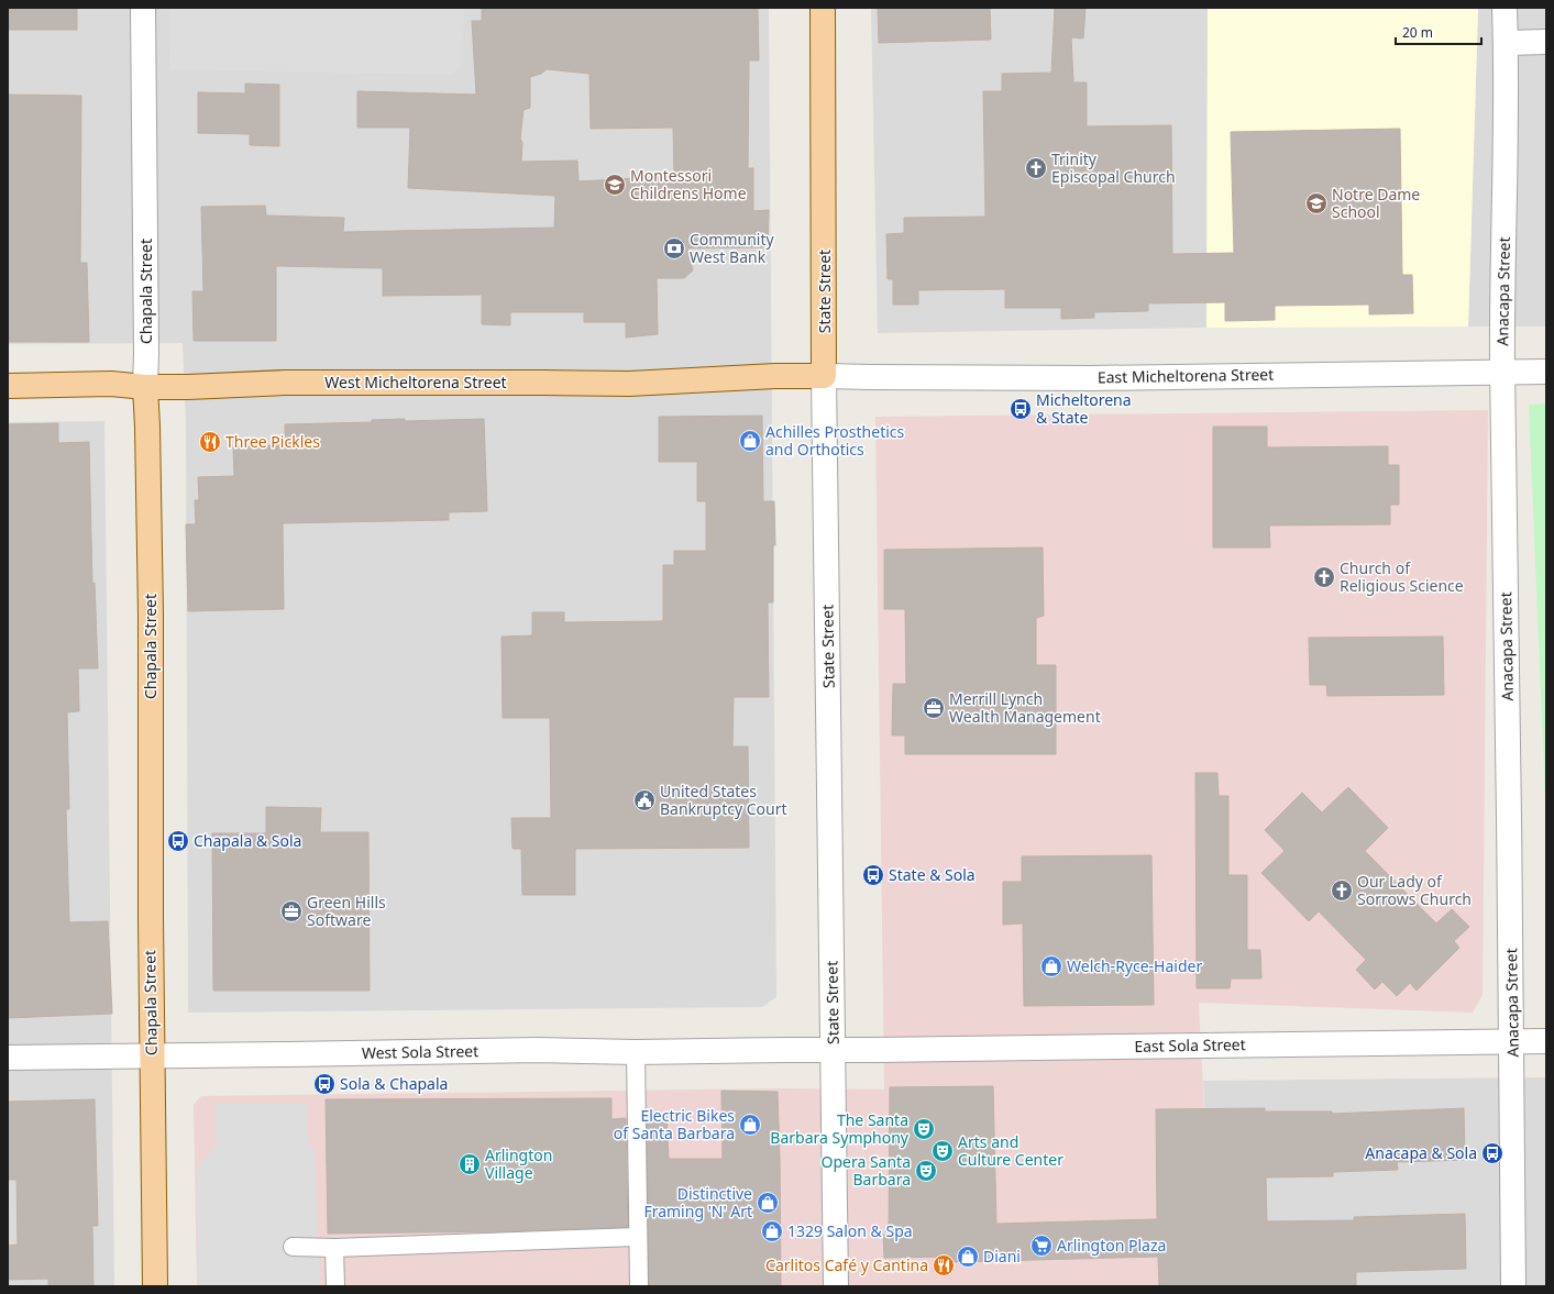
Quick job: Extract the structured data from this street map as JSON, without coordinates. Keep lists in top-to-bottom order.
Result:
{
  "streets": {
    "main road": ["Chapala Street", "State Street", "West Micheltorena Street"],
    "street": [
      "Anacapa Street",
      "East Micheltorena Street",
      "East Sola Street",
      "West Sola Street"
    ]
  },
  "crossings": [
    ["Chapala Street", "West Micheltorena Street"],
    ["Chapala Street", "West Sola Street"],
    ["State Street", "East Micheltorena Street"],
    ["State Street", "West Micheltorena Street"],
    ["State Street", "East Sola Street"],
    ["State Street", "West Sola Street"],
    ["Anacapa Street", "East Micheltorena Street"],
    ["Anacapa Street", "East Sola Street"],
    ["East Micheltorena Street", "West Micheltorena Street"],
    ["East Sola Street", "West Sola Street"]
  ],
  "places": {
    "church": ["Trinity Episcopal Church", "Church of Religious Science", "Our Lady of Sorrows Church"],
    "school or university": ["Montessori Childrens Home", "Notre Dame School"],
    "bank": ["Community West Bank"],
    "bus stop": [
      "Micheltorena & State",
      "Chapala & Sola",
      "State & Sola",
      "Sola & Chapala",
      "Anacapa & Sola"
    ],
    "shop": [
      "Achilles Prosthetics and Orthotics",
      "Welch-Ryce-Haider",
      "Electric Bikes of Santa Barbara",
      "Distinctive Framing 'N' Art",
      "1329 Salon & Spa",
      "Diani"
    ],
    "restaurant": ["Three Pickles", "Carlitos Café y Cantina"],
    "office": ["Merrill Lynch Wealth Management", "Green Hills Software"],
    "public building": ["United States Bankruptcy Court"],
    "theatre": ["The Santa Barbara Symphony", "Arts and Culture Center", "Opera Santa Barbara"],
    "building": ["Arlington Village"],
    "supermarket": ["Arlington Plaza"]
  },
  "scale_bar": "20 m"
}
